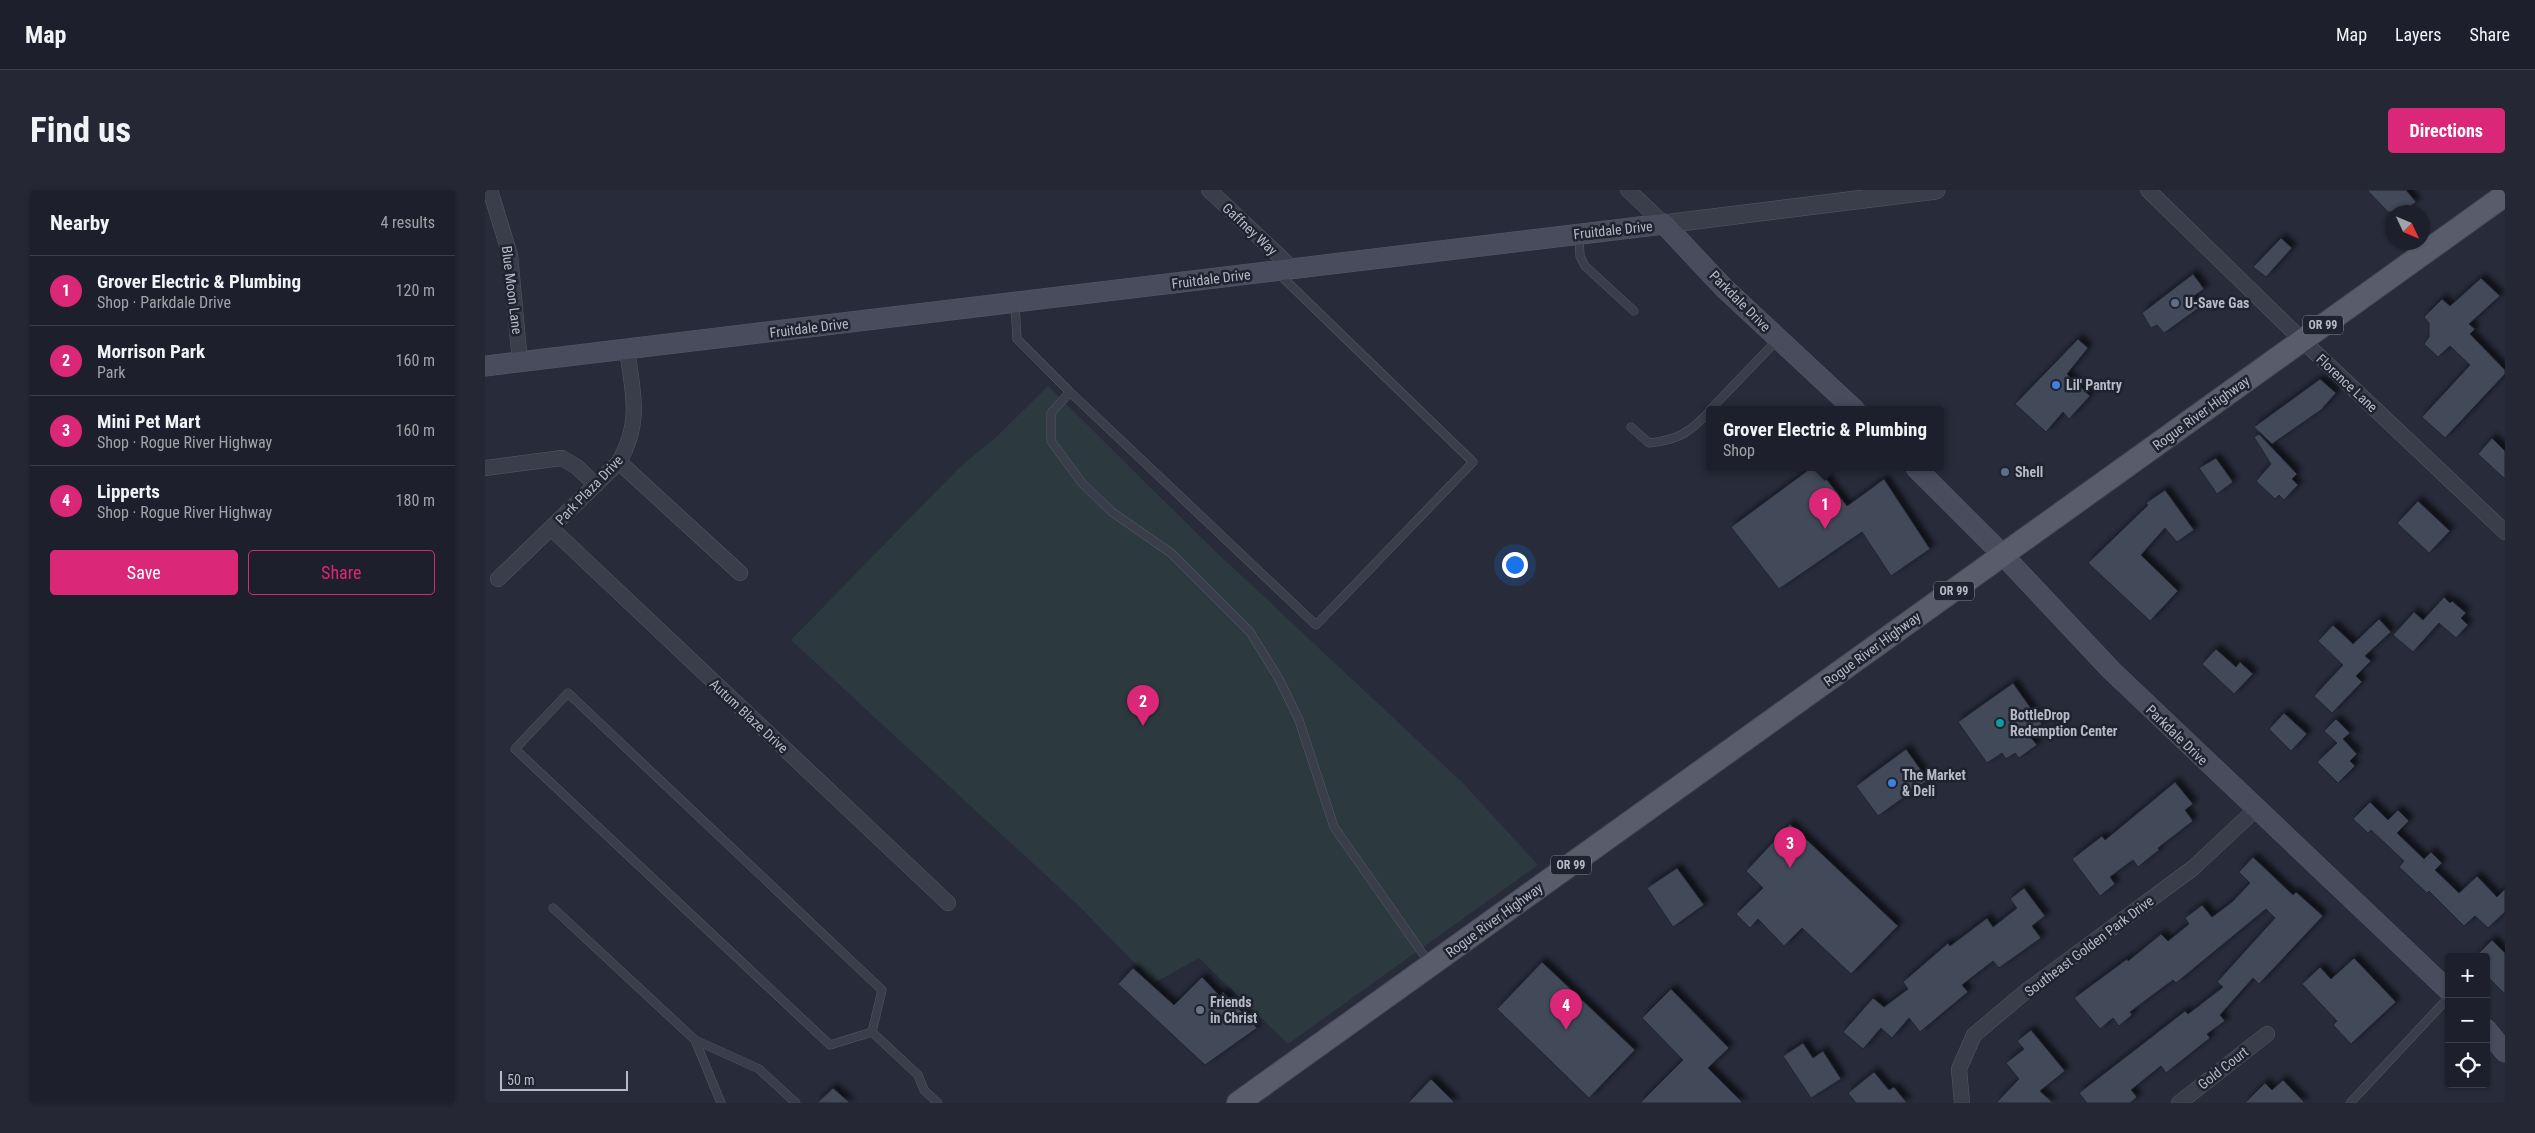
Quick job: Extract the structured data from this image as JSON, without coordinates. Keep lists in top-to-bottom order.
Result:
{
  "streets": {
    "main road": [
      "Fruitdale Drive",
      "Parkdale Drive",
      "OR 99",
      "Rogue River Highway"
    ],
    "street": [
      "Gaffney Way",
      "Blue Moon Lane",
      "Florence Lane",
      "Park Plaza Drive",
      "Autum Blaze Drive",
      "Southeast Golden Park Drive",
      "Gold Court"
    ]
  },
  "crossings": [
    ["Gaffney Way", "Fruitdale Drive"],
    ["Fruitdale Drive", "Blue Moon Lane"],
    ["Fruitdale Drive", "Parkdale Drive"],
    ["Fruitdale Drive", "Park Plaza Drive"],
    ["Parkdale Drive", "Rogue River Highway"],
    ["Parkdale Drive", "Southeast Golden Park Drive"],
    ["Florence Lane", "Rogue River Highway"],
    ["Park Plaza Drive", "Autum Blaze Drive"]
  ],
  "places": [
    "U-Save Gas",
    "Lil' Pantry",
    "Shell",
    "BottleDrop Redemption Center",
    "The Market & Deli",
    "Friends in Christ"
  ],
  "scale_bar": "50 m",
  "north": "bottom right",
  "page": {
    "header": "Map",
    "nav": ["Map", "Layers", "Share"],
    "buttons": [
      "Directions",
      ["Save", "Share"]
    ],
    "title": "Find us",
    "heading": ["Nearby", "4 results"],
    "list": [
      {
        "mark": "1",
        "name": "Grover Electric & Plumbing",
        "note": "Shop · Parkdale Drive",
        "value": "120 m"
      },
      {
        "mark": "2",
        "name": "Morrison Park",
        "note": "Park",
        "value": "160 m"
      },
      {
        "mark": "3",
        "name": "Mini Pet Mart",
        "note": "Shop · Rogue River Highway",
        "value": "160 m"
      },
      {
        "mark": "4",
        "name": "Lipperts",
        "note": "Shop · Rogue River Highway",
        "value": "180 m"
      }
    ],
    "popup": ["Grover Electric & Plumbing", "Shop"],
    "pins": [
      "1",
      "2",
      "3",
      "4"
    ],
    "map_buttons": ["+", "−"],
    "scale": "50 m"
  }
}
